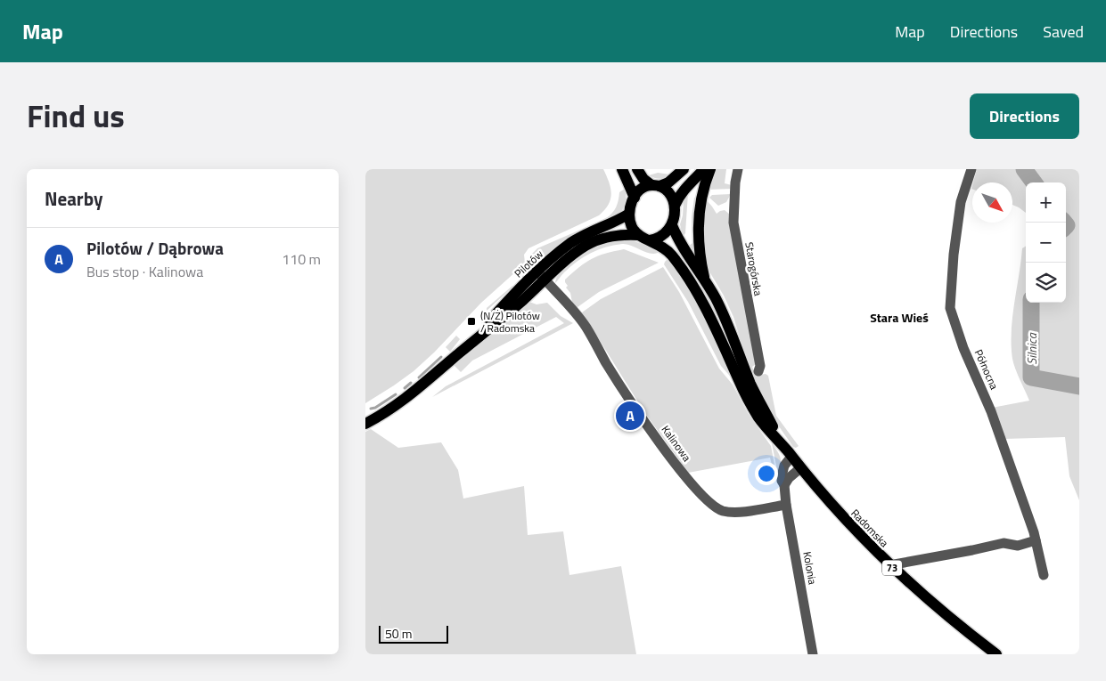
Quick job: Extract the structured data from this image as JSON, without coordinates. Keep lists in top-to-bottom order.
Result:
{
  "streets": {
    "main road": ["Pilotów", "Radomska", "73"],
    "street": [
      "Starogórska",
      "Północna",
      "Kalinowa",
      "Kolonia"
    ]
  },
  "crossings": [
    ["Pilotów", "Kalinowa"],
    ["Pilotów", "Radomska"],
    ["Pilotów", "73"],
    ["Kalinowa", "Kolonia"],
    ["Radomska", "Kolonia"],
    ["Radomska", "73"]
  ],
  "districts": ["Stara Wieś"],
  "water": ["Silnica"],
  "places": {
    "transit": ["(N/Ż) Pilotów / Radomska"]
  },
  "scale_bar": "50 m",
  "north": "bottom right",
  "page": {
    "header": "Map",
    "nav": ["Map", "Directions", "Saved"],
    "title": "Find us",
    "buttons": "Directions",
    "heading": "Nearby",
    "map_buttons": ["+", "−"],
    "list": [
      {
        "mark": "A",
        "name": "Pilotów / Dąbrowa",
        "note": "Bus stop · Kalinowa",
        "value": "110 m"
      }
    ],
    "pins": "A",
    "scale": "50 m"
  }
}
